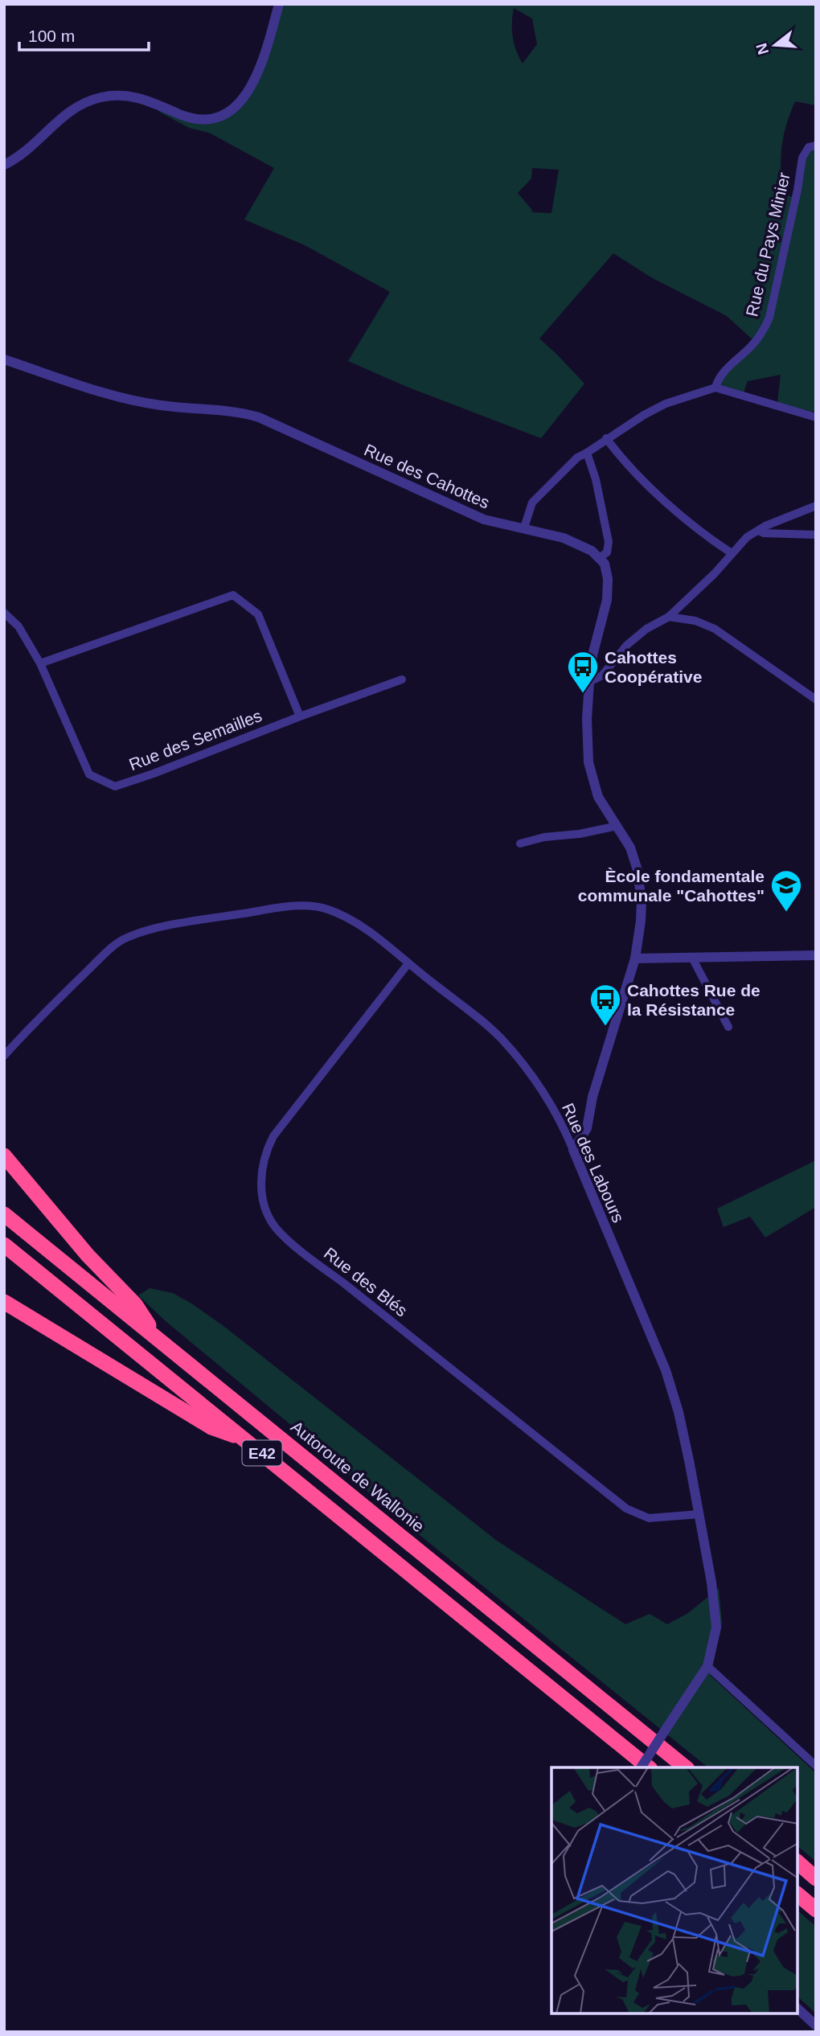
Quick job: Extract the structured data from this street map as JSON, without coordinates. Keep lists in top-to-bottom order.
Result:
{
  "streets": {
    "highway": ["E42", "Autoroute de Wallonie"],
    "street": [
      "Rue du Pays Minier",
      "Rue des Cahottes",
      "Rue des Semailles",
      "Rue des Labours",
      "Rue des Blés"
    ]
  },
  "crossings": [
    ["Rue des Labours", "Rue des Blés"]
  ],
  "places": {
    "bus stop": ["Cahottes Coopérative", "Cahottes Rue de la Résistance"],
    "school or university": ["Ècole fondamentale communale \"Cahottes\""]
  },
  "scale_bar": "100 m",
  "north": "left"
}
